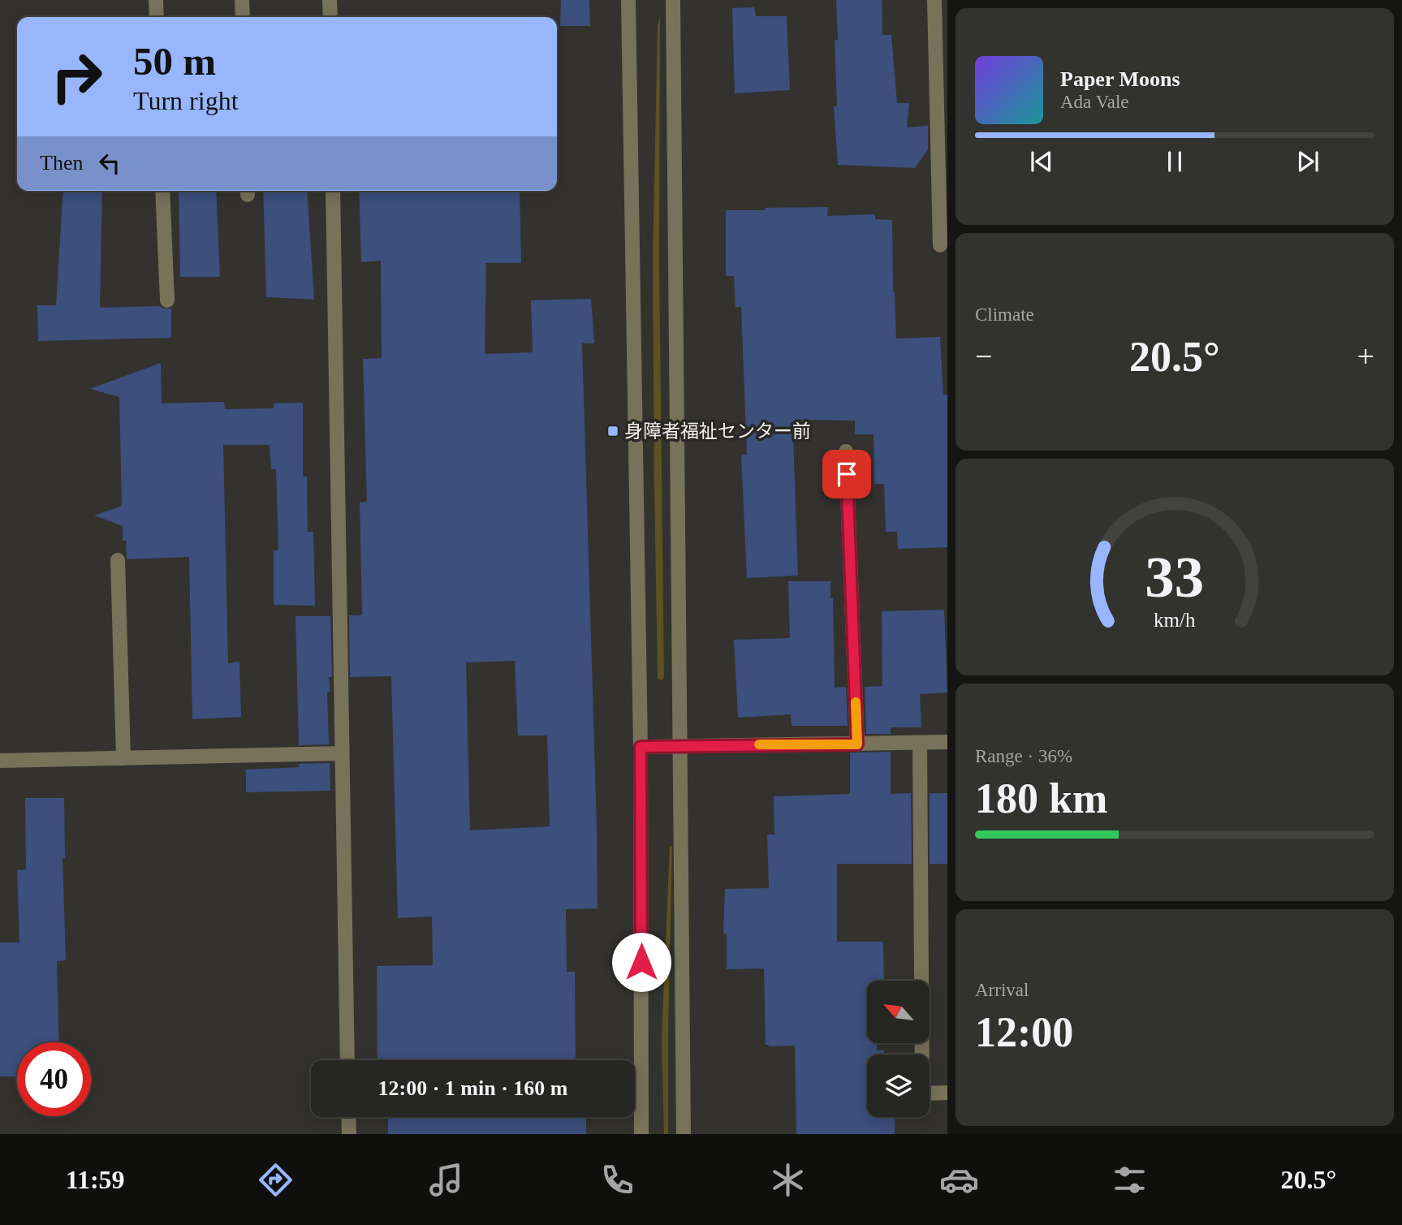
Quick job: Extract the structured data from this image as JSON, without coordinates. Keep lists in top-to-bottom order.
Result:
{
  "places": {
    "transit": ["身障者福祉センター前"]
  },
  "north": "top left",
  "page": {
    "turn": ["50 m", "Turn right"],
    "song": ["Paper Moons", "Ada Vale"],
    "then": "Then",
    "tile": [
      "Climate",
      ["Range · 36%", "180 km"],
      ["Arrival", "12:00"]
    ],
    "heat": ["−", "20.5°", "+"],
    "limit": "40",
    "trip": "12:00 · 1 min · 160 m",
    "tabs": ["11:59", "20.5°"],
    "gauge": ["33", "km/h"]
  }
}
